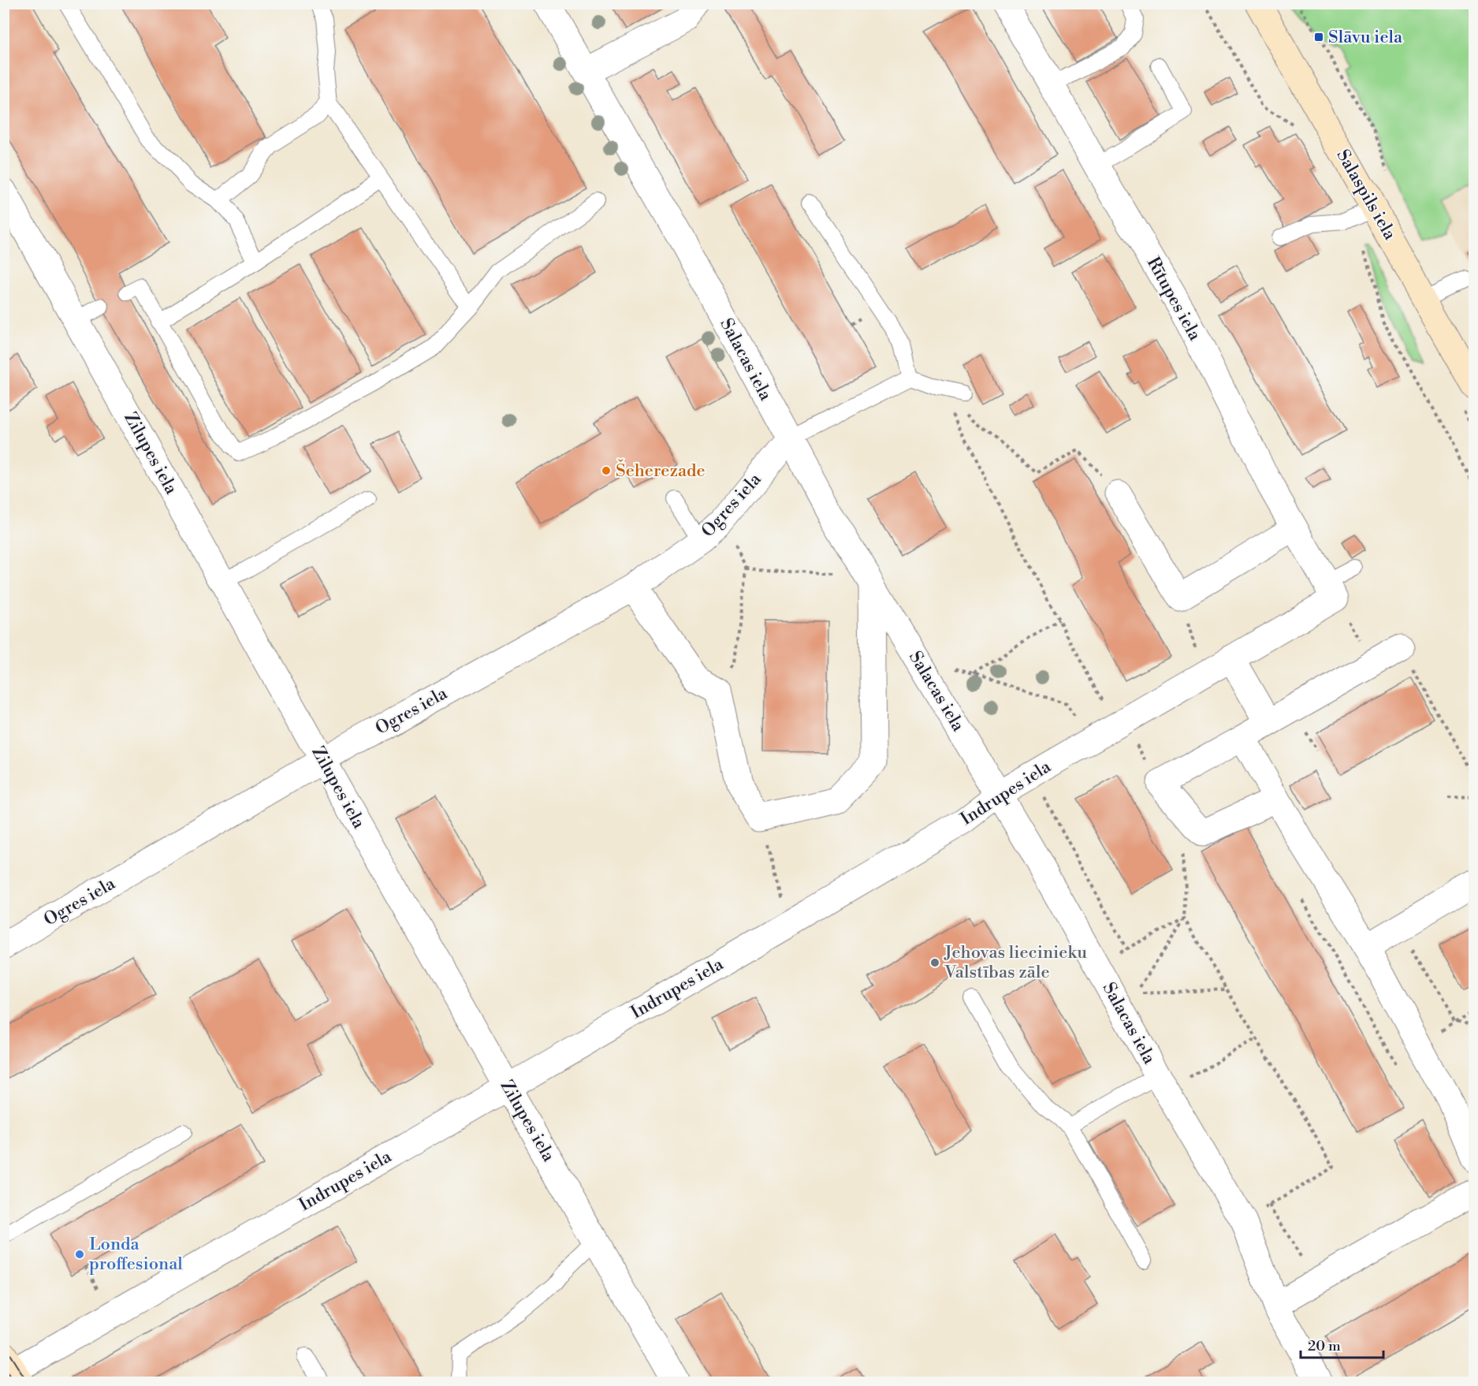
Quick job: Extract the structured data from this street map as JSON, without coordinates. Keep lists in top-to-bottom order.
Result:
{
  "streets": {
    "street": [
      "Salaspils iela",
      "Rītupes iela",
      "Salacas iela",
      "Zilupes iela",
      "Ogres iela",
      "Indrupes iela"
    ]
  },
  "crossings": [
    ["Rītupes iela", "Indrupes iela"],
    ["Salacas iela", "Ogres iela"],
    ["Salacas iela", "Indrupes iela"],
    ["Zilupes iela", "Ogres iela"],
    ["Zilupes iela", "Indrupes iela"]
  ],
  "places": {
    "transit": ["Slāvu iela"],
    "other": ["Šeherezade", "Jehovas liecinieku Valstības zāle", "Londa proffesional"]
  },
  "scale_bar": "20 m"
}
